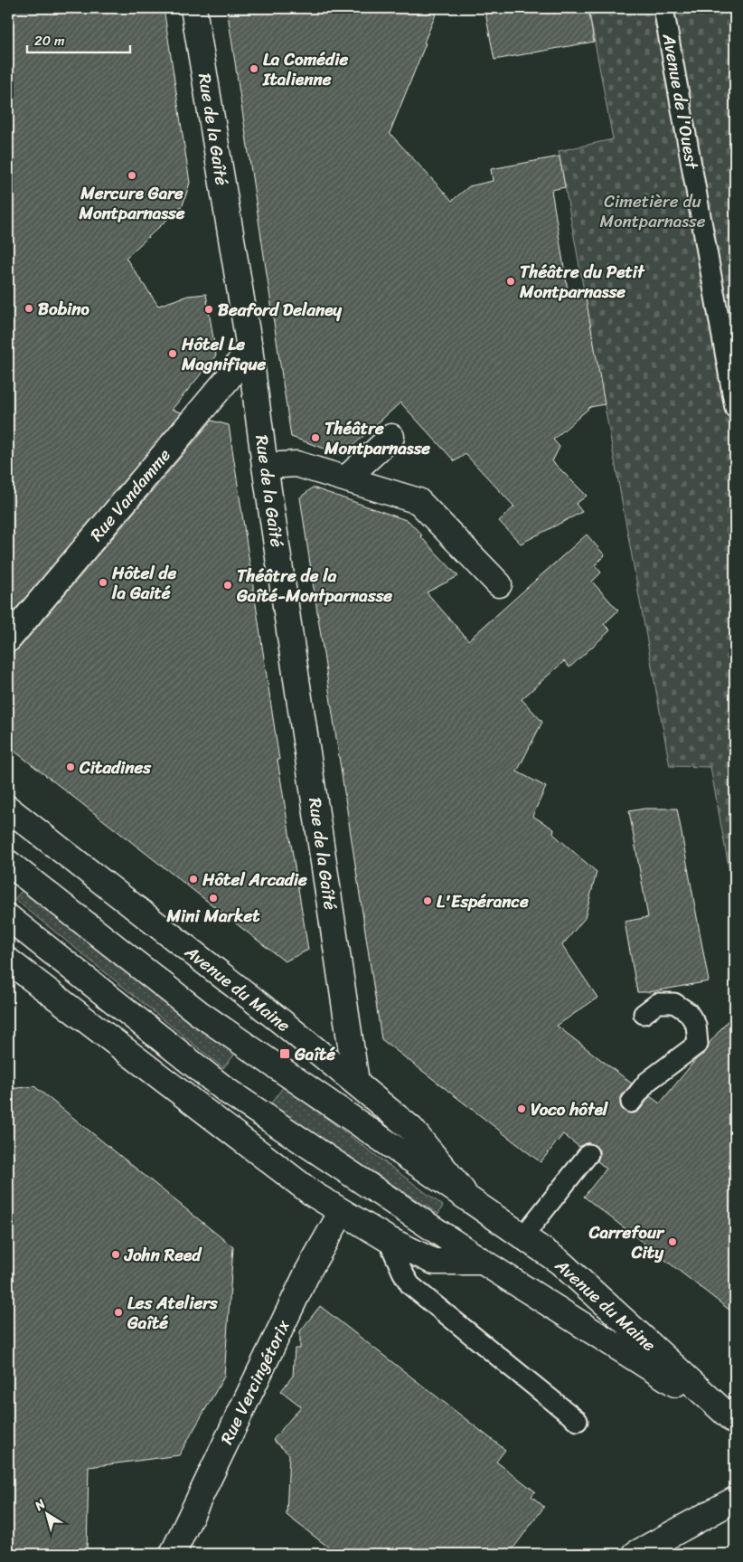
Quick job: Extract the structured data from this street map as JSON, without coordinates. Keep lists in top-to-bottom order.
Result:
{
  "streets": {
    "main road": [
      "Rue de la Gaîté",
      "Rue Vandamme",
      "Avenue du Maine",
      "Rue Vercingétorix"
    ],
    "lane": ["Avenue de l'Ouest"]
  },
  "crossings": [
    ["Rue de la Gaîté", "Rue Vandamme"],
    ["Rue de la Gaîté", "Avenue du Maine"]
  ],
  "parks": ["Cimetière du Montparnasse"],
  "places": {
    "other": [
      "La Comédie Italienne",
      "Mercure Gare Montparnasse",
      "Théâtre du Petit Montparnasse",
      "Bobino",
      "Beaford Delaney",
      "Hôtel Le Magnifique",
      "Théâtre Montparnasse",
      "Hôtel de la Gaité",
      "Théâtre de la Gaîté-Montparnasse",
      "Citadines",
      "Hôtel Arcadie",
      "Mini Market",
      "L'Espérance",
      "Voco hôtel",
      "Carrefour City",
      "John Reed",
      "Les Ateliers Gaîté"
    ],
    "transit": ["Gaîté"]
  },
  "scale_bar": "20 m",
  "north": "top left"
}
